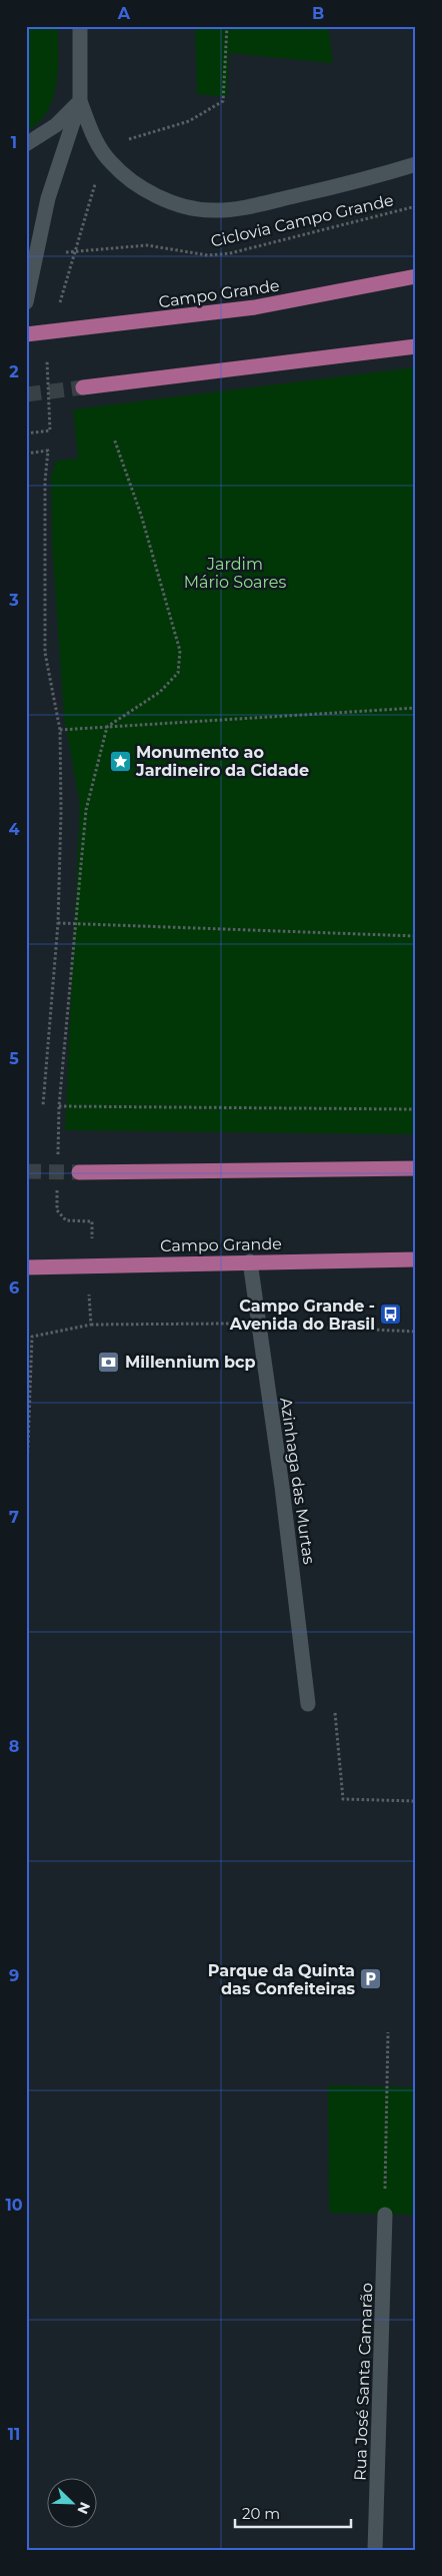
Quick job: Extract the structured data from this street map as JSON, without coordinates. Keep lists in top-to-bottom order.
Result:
{
  "streets": {
    "main road": ["Campo Grande"],
    "street": ["Azinhaga das Murtas", "Rua José Santa Camarão"],
    "path": ["Ciclovia Campo Grande"]
  },
  "crossings": [
    ["Campo Grande", "Azinhaga das Murtas"]
  ],
  "parks": ["Jardim Mário Soares"],
  "places": {
    "place": ["Monumento ao Jardineiro da Cidade"],
    "bus stop": ["Campo Grande - Avenida do Brasil"],
    "bank": ["Millennium bcp"],
    "parking": ["Parque da Quinta das Confeiteiras"]
  },
  "scale_bar": "20 m",
  "north": "bottom right",
  "grid": {
    "columns": ["A", "B"],
    "rows": [
      "1",
      "2",
      "3",
      "4",
      "5",
      "6",
      "7",
      "8",
      "9",
      "10",
      "11"
    ]
  }
}
